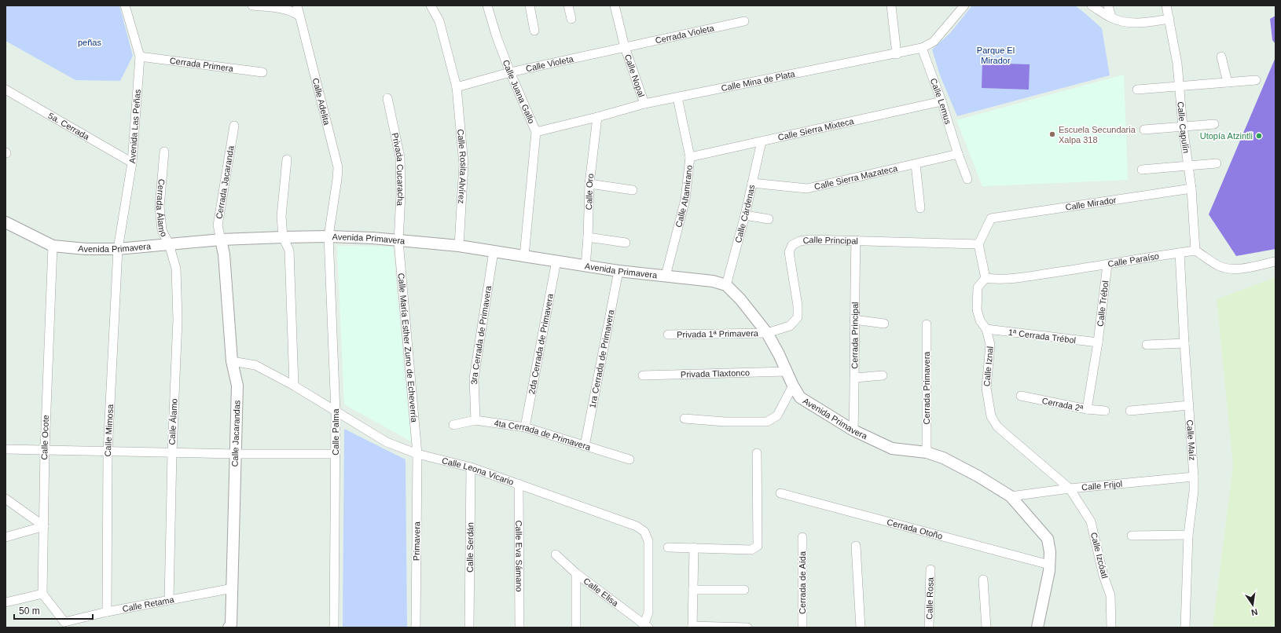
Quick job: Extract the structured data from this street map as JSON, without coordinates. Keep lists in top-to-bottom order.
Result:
{
  "streets": {
    "street": [
      "Cerrada Violeta",
      "Calle Violeta",
      "Cerrada Primera",
      "Calle Nopal",
      "Calle Mina de Plata",
      "Calle Juana Gallo",
      "Calle Lemus",
      "Calle Adelita",
      "5a. Cerrada",
      "Avenida Las Peñas",
      "Calle Capulín",
      "Calle Sierra Mixteca",
      "Calle Rosita Alvírez",
      "Privada Cucaracha",
      "Calle Sierra Mazateca",
      "Cerrada Jacaranda",
      "Calle Oro",
      "Calle Altamirano",
      "Calle Mirador",
      "Cerrada Álamo",
      "Calle Cárdenas",
      "Avenida Primavera",
      "Calle Principal",
      "Calle Paraíso",
      "Calle Trébol",
      "Privada 1ª Primavera",
      "3ra Cerrada de Primavera",
      "Cerrada Principal",
      "1ª Cerrada Trébol",
      "2da Cerrada de Primavera",
      "Calle María Esther Zuno de Echeverría",
      "1ra Cerrada de Primavera",
      "Calle Iznal",
      "Privada Tlaxtonco",
      "Cerrada Primavera",
      "Cerrada 2ª",
      "Calle Álamo",
      "Calle Mimosa",
      "Calle Palma",
      "Calle Jacarandas",
      "4ta Cerrada de Primavera",
      "Calle Ocote",
      "Calle Maíz",
      "Calle Leona Vicario",
      "Calle Frijol",
      "Cerrada Otoño",
      "Primavera",
      "Calle Serdán",
      "Calle Izcóatl",
      "Calle Eva Sámano",
      "Cerrada de Aída",
      "Calle Elisa",
      "Calle Rosa",
      "Calle Retama"
    ]
  },
  "crossings": [
    ["Cerrada Violeta", "Calle Violeta"],
    ["Cerrada Violeta", "Calle Nopal"],
    ["Calle Violeta", "Calle Nopal"],
    ["Calle Violeta", "Calle Juana Gallo"],
    ["Calle Violeta", "Calle Rosita Alvírez"],
    ["Cerrada Primera", "Avenida Las Peñas"],
    ["Calle Nopal", "Calle Mina de Plata"],
    ["Calle Mina de Plata", "Calle Juana Gallo"],
    ["Calle Mina de Plata", "Calle Lemus"],
    ["Calle Mina de Plata", "Calle Oro"],
    ["Calle Mina de Plata", "Calle Altamirano"],
    ["Calle Juana Gallo", "Avenida Primavera"],
    ["Calle Lemus", "Calle Sierra Mixteca"],
    ["Calle Lemus", "Calle Sierra Mazateca"],
    ["Calle Adelita", "Avenida Primavera"],
    ["Calle Adelita", "Calle Palma"],
    ["5a. Cerrada", "Avenida Las Peñas"],
    ["Avenida Las Peñas", "Avenida Primavera"],
    ["Avenida Las Peñas", "Calle Mimosa"],
    ["Calle Capulín", "Calle Mirador"],
    ["Calle Capulín", "Calle Paraíso"],
    ["Calle Sierra Mixteca", "Calle Altamirano"],
    ["Calle Sierra Mixteca", "Calle Cárdenas"],
    ["Calle Rosita Alvírez", "Avenida Primavera"],
    ["Privada Cucaracha", "Avenida Primavera"],
    ["Privada Cucaracha", "Calle María Esther Zuno de Echeverría"],
    ["Calle Sierra Mazateca", "Calle Cárdenas"],
    ["Cerrada Jacaranda", "Avenida Primavera"],
    ["Cerrada Jacaranda", "Calle Jacarandas"],
    ["Calle Oro", "Avenida Primavera"],
    ["Calle Altamirano", "Avenida Primavera"],
    ["Calle Mirador", "Calle Principal"],
    ["Cerrada Álamo", "Avenida Primavera"],
    ["Cerrada Álamo", "Calle Álamo"],
    ["Calle Cárdenas", "Avenida Primavera"],
    ["Avenida Primavera", "Calle Principal"],
    ["Avenida Primavera", "Privada 1ª Primavera"],
    ["Avenida Primavera", "3ra Cerrada de Primavera"],
    ["Avenida Primavera", "Cerrada Principal"],
    ["Avenida Primavera", "2da Cerrada de Primavera"],
    ["Avenida Primavera", "Calle María Esther Zuno de Echeverría"],
    ["Avenida Primavera", "1ra Cerrada de Primavera"],
    ["Avenida Primavera", "Privada Tlaxtonco"],
    ["Avenida Primavera", "Cerrada Primavera"],
    ["Avenida Primavera", "Calle Álamo"],
    ["Avenida Primavera", "Calle Mimosa"],
    ["Avenida Primavera", "Calle Palma"],
    ["Avenida Primavera", "Calle Jacarandas"],
    ["Avenida Primavera", "Calle Ocote"],
    ["Avenida Primavera", "Calle Frijol"],
    ["Avenida Primavera", "Cerrada Otoño"],
    ["Calle Principal", "Privada 1ª Primavera"],
    ["Calle Principal", "Cerrada Principal"],
    ["Calle Paraíso", "Calle Trébol"],
    ["Calle Paraíso", "Calle Iznal"],
    ["Calle Paraíso", "Calle Maíz"],
    ["Calle Trébol", "1ª Cerrada Trébol"],
    ["Calle Trébol", "Cerrada 2ª"],
    ["3ra Cerrada de Primavera", "4ta Cerrada de Primavera"],
    ["1ª Cerrada Trébol", "Calle Iznal"],
    ["2da Cerrada de Primavera", "4ta Cerrada de Primavera"],
    ["Calle María Esther Zuno de Echeverría", "Calle Leona Vicario"],
    ["Calle María Esther Zuno de Echeverría", "Primavera"],
    ["1ra Cerrada de Primavera", "4ta Cerrada de Primavera"],
    ["Calle Iznal", "Calle Frijol"],
    ["Calle Iznal", "Calle Izcóatl"],
    ["Calle Álamo", "Calle Retama"],
    ["Calle Mimosa", "Calle Retama"],
    ["Calle Palma", "Calle Leona Vicario"],
    ["Calle Jacarandas", "Calle Leona Vicario"],
    ["Calle Jacarandas", "Calle Retama"],
    ["Calle Maíz", "Calle Frijol"],
    ["Calle Leona Vicario", "Primavera"],
    ["Calle Leona Vicario", "Calle Serdán"],
    ["Calle Leona Vicario", "Calle Eva Sámano"],
    ["Calle Leona Vicario", "Calle Elisa"],
    ["Calle Frijol", "Calle Izcóatl"]
  ],
  "parks": ["peñas", "Parque El Mirador"],
  "places": ["Escuela Secundaria Xalpa 318", "Utopía Atzintli"],
  "scale_bar": "50 m",
  "north": "bottom"
}
